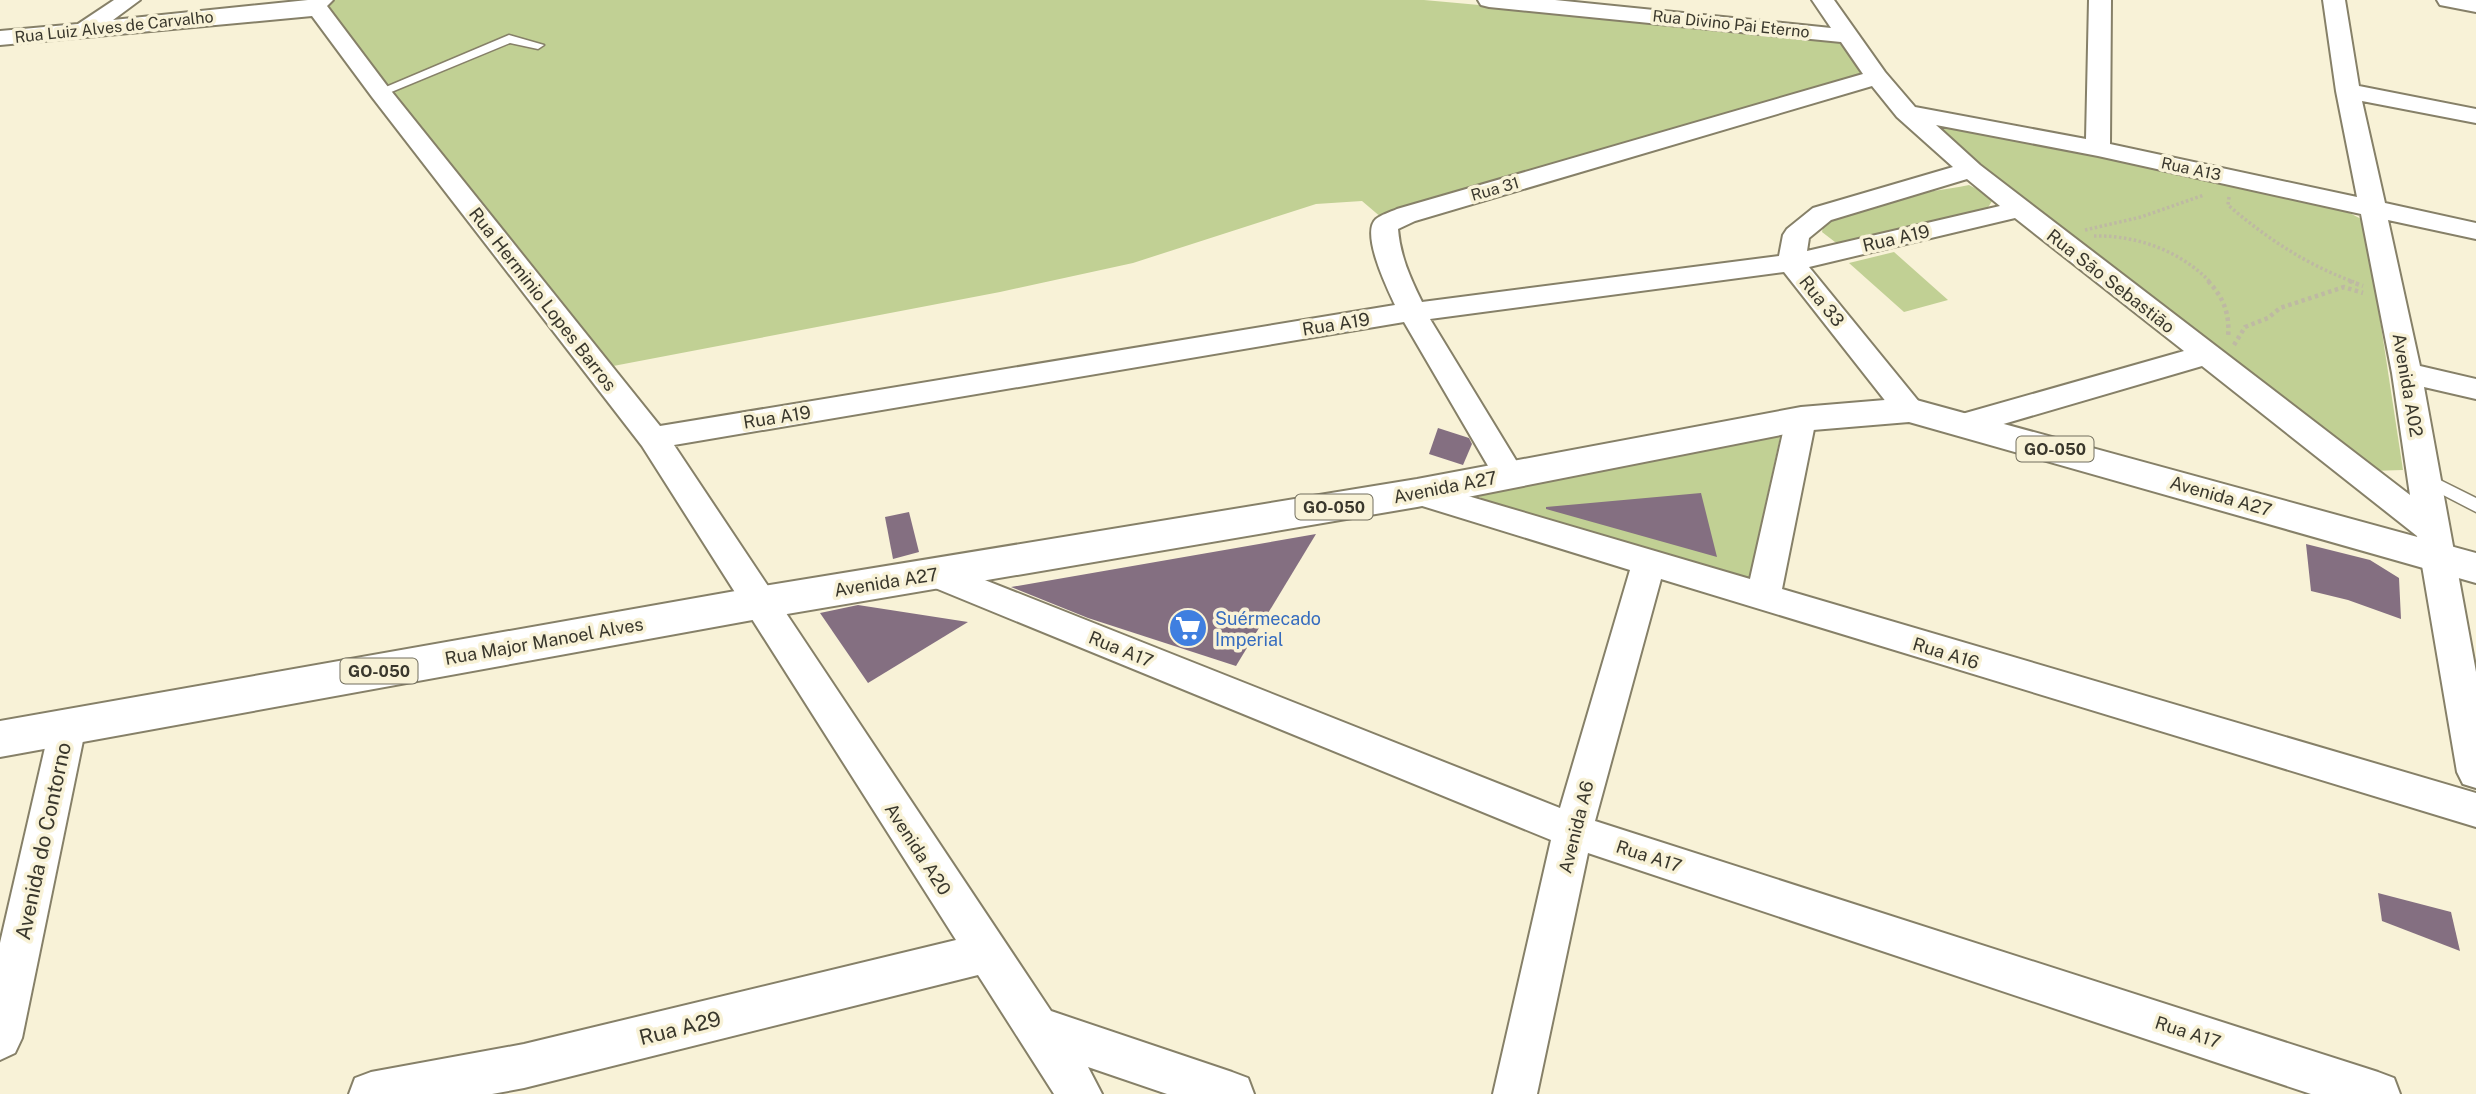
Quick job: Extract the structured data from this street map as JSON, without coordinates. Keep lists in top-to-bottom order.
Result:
{
  "streets": {
    "main road": ["GO-050", "Avenida A27", "Rua Major Manoel Alves"],
    "street": [
      "Rua Divino Pai Eterno",
      "Rua Luiz Alves de Carvalho",
      "Rua A13",
      "Rua 31",
      "Rua A19",
      "Rua São Sebastião",
      "Rua Herminio Lopes Barros",
      "Rua 33",
      "Avenida A02",
      "Rua A17",
      "Rua A16",
      "Avenida A6",
      "Avenida do Contorno",
      "Avenida A20",
      "Rua A29"
    ]
  },
  "crossings": [
    ["Rua Divino Pai Eterno", "Rua São Sebastião"],
    ["Rua Luiz Alves de Carvalho", "Rua Herminio Lopes Barros"],
    ["Rua A13", "Rua São Sebastião"],
    ["Rua A13", "Avenida A02"],
    ["Rua 31", "Rua A19"],
    ["Rua 31", "Rua São Sebastião"],
    ["Rua 31", "Avenida A27"],
    ["Rua A19", "Rua São Sebastião"],
    ["Rua A19", "Rua Herminio Lopes Barros"],
    ["Rua A19", "Rua 33"],
    ["Rua São Sebastião", "Rua 33"],
    ["Rua São Sebastião", "Avenida A02"],
    ["Rua São Sebastião", "Avenida A27"],
    ["Rua Herminio Lopes Barros", "Avenida A27"],
    ["Rua Herminio Lopes Barros", "Rua Major Manoel Alves"],
    ["Rua Herminio Lopes Barros", "Avenida A20"],
    ["Rua 33", "Avenida A27"],
    ["Avenida A02", "Avenida A27"],
    ["Avenida A27", "Rua Major Manoel Alves"],
    ["Avenida A27", "Rua A17"],
    ["Avenida A27", "Rua A16"],
    ["Avenida A27", "Avenida A20"],
    ["Rua Major Manoel Alves", "Avenida do Contorno"],
    ["Rua Major Manoel Alves", "Avenida A20"],
    ["Rua A17", "Avenida A6"],
    ["Rua A16", "Avenida A6"],
    ["Avenida A20", "Rua A29"]
  ],
  "places": {
    "supermarket": ["Suérmecado Imperial"]
  }
}
